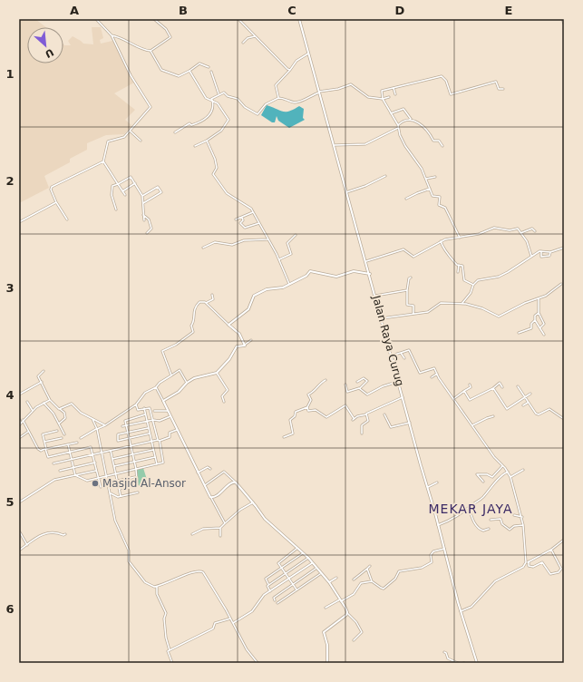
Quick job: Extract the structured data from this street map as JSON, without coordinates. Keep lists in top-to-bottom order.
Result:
{
  "streets": {
    "street": ["Jalan Raya Curug"]
  },
  "districts": ["MEKAR JAYA"],
  "places": ["Masjid Al-Ansor"],
  "north": "bottom right",
  "grid": {
    "columns": [
      "A",
      "B",
      "C",
      "D",
      "E"
    ],
    "rows": [
      "1",
      "2",
      "3",
      "4",
      "5",
      "6"
    ]
  }
}
